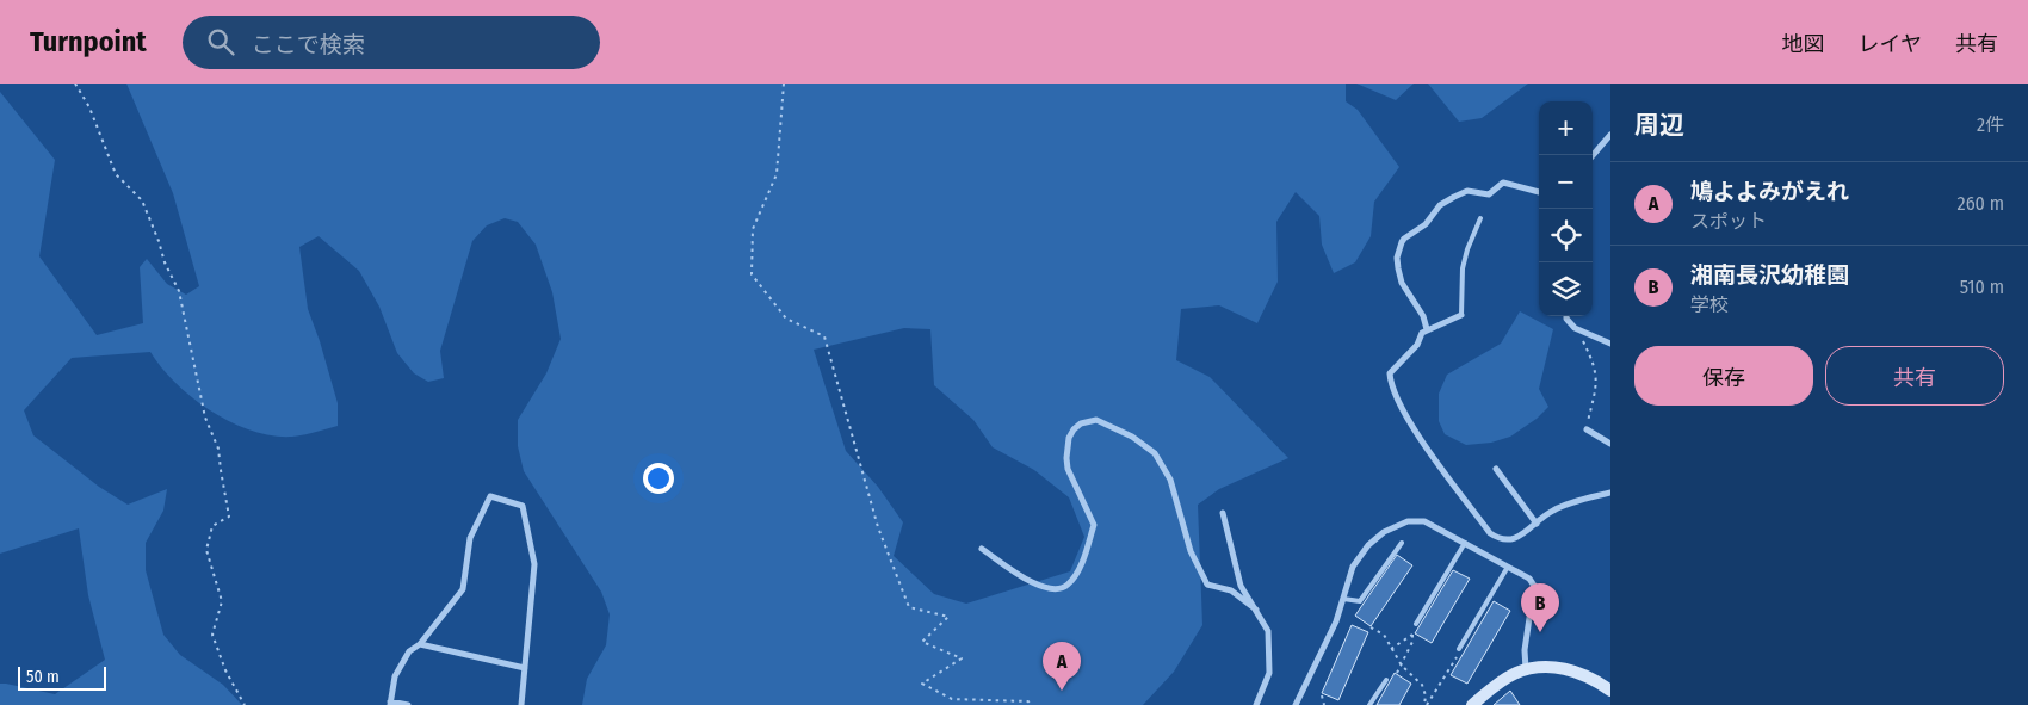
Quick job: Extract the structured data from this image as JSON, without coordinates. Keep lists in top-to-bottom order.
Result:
{
  "scale_bar": "50 m",
  "page": {
    "header": "Turnpoint",
    "search": "ここで検索",
    "nav": ["地図", "レイヤ", "共有"],
    "heading": ["周辺", "2件"],
    "map_buttons": ["+", "−"],
    "list": [
      {
        "mark": "A",
        "name": "鳩よよみがえれ",
        "note": "スポット",
        "value": "260 m"
      },
      {
        "mark": "B",
        "name": "湘南長沢幼稚園",
        "note": "学校",
        "value": "510 m"
      }
    ],
    "buttons": ["保存", "共有"],
    "pins": ["B", "A"],
    "scale": "50 m"
  }
}
